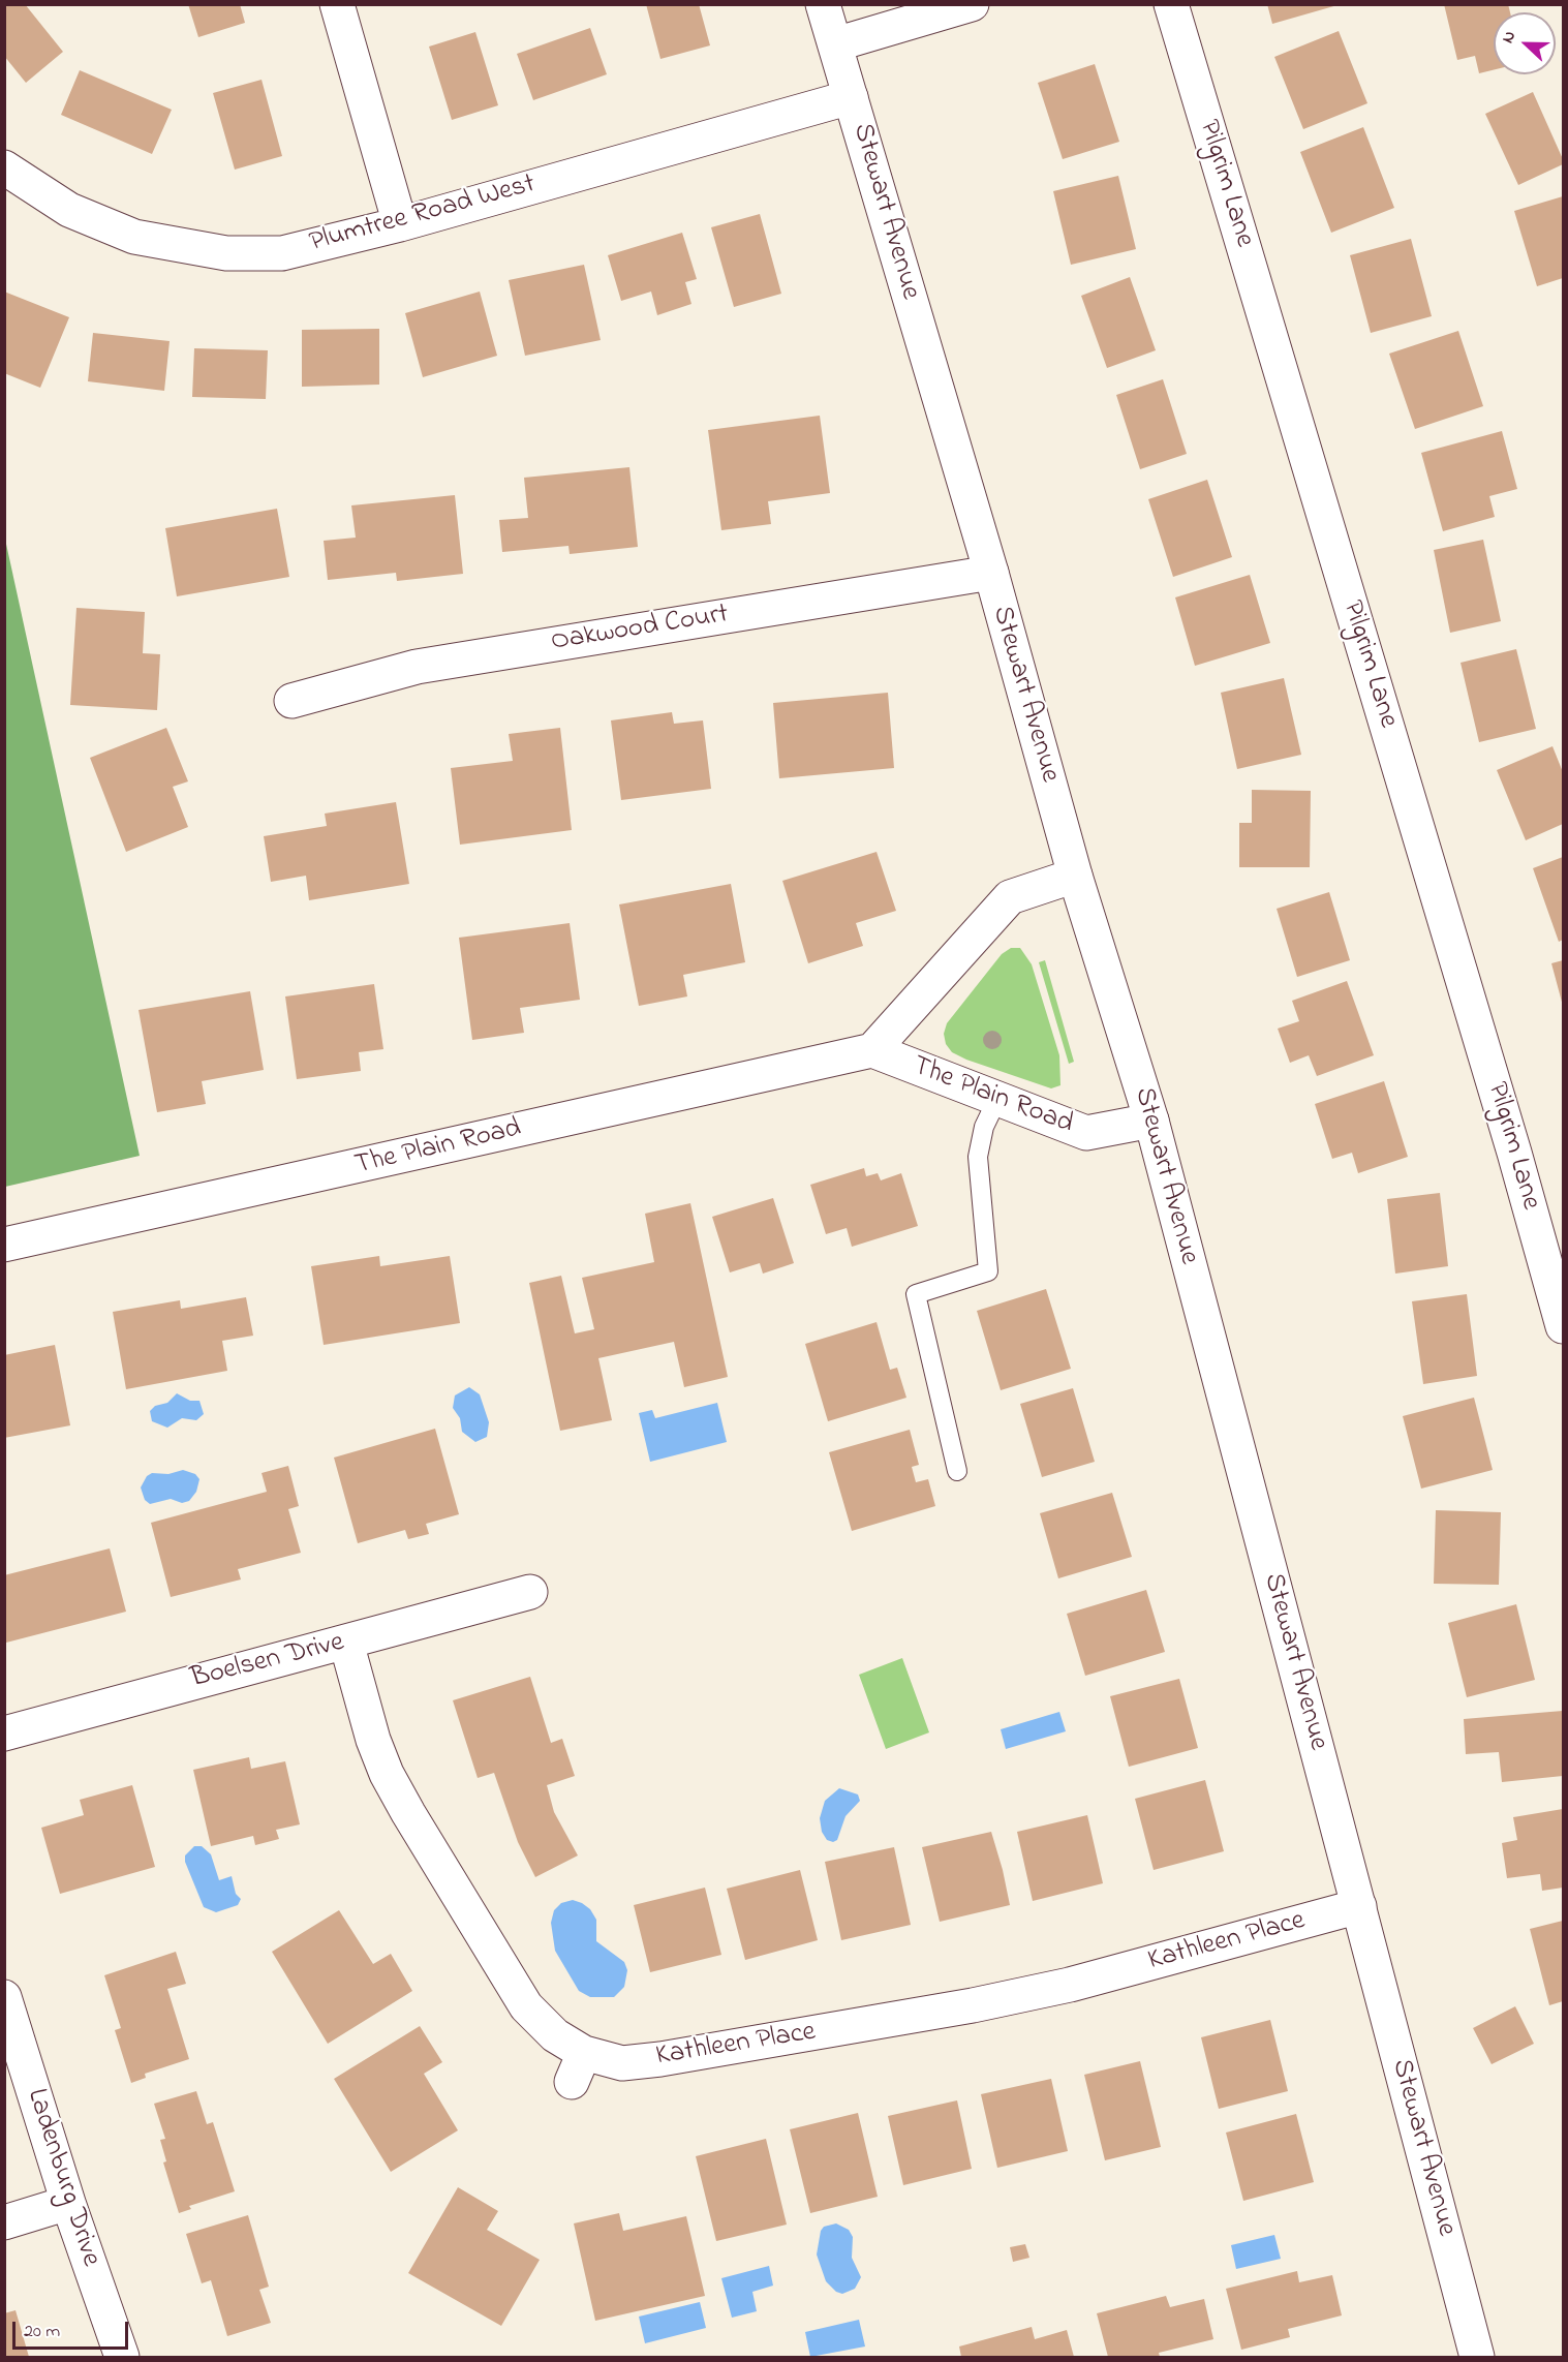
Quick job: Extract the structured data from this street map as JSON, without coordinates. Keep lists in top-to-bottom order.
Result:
{
  "streets": {
    "street": [
      "Pilgrim Lane",
      "Stewart Avenue",
      "Plumtree Road West",
      "Oakwood Court",
      "The Plain Road",
      "Boelsen Drive",
      "Kathleen Place",
      "Ladenburg Drive"
    ]
  },
  "crossings": [
    ["Stewart Avenue", "Plumtree Road West"],
    ["Stewart Avenue", "Oakwood Court"],
    ["Stewart Avenue", "The Plain Road"],
    ["Stewart Avenue", "Kathleen Place"],
    ["Boelsen Drive", "Kathleen Place"]
  ],
  "scale_bar": "20 m",
  "north": "left"
}
